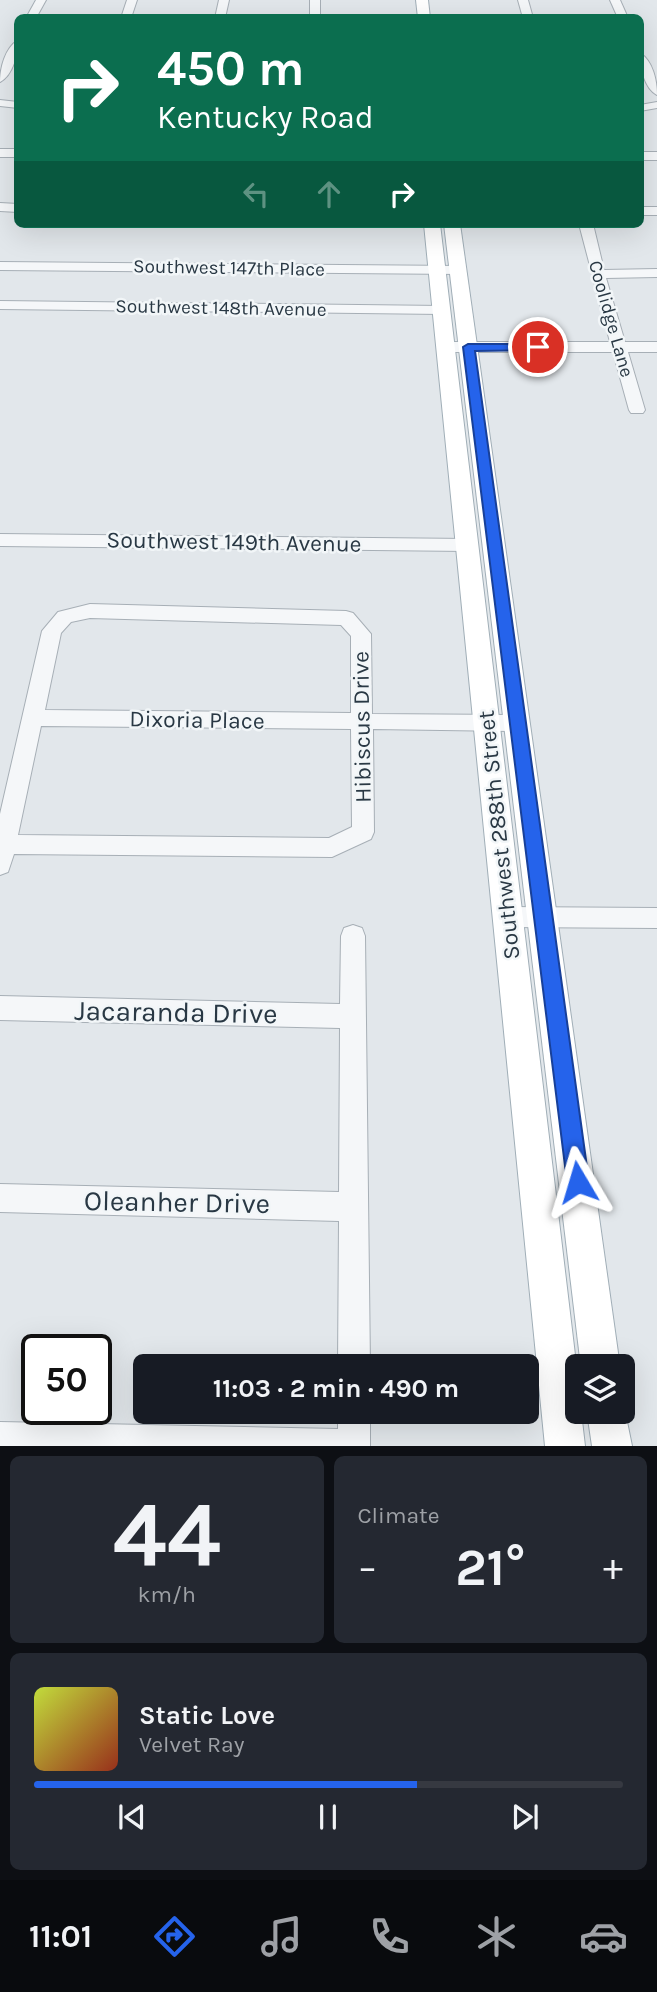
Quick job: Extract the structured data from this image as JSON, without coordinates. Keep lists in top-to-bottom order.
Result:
{
  "streets": {
    "main road": ["Southwest 288th Street"],
    "street": [
      "Southwest 147th Place",
      "Southwest 148th Avenue",
      "Coolidge Lane",
      "Southwest 149th Avenue",
      "Dixoria Place",
      "Hibiscus Drive",
      "Jacaranda Drive",
      "Oleanher Drive"
    ]
  },
  "crossings": [
    ["Southwest 147th Place", "Southwest 288th Street"],
    ["Southwest 148th Avenue", "Southwest 288th Street"],
    ["Southwest 149th Avenue", "Southwest 288th Street"],
    ["Dixoria Place", "Hibiscus Drive"],
    ["Dixoria Place", "Southwest 288th Street"]
  ],
  "page": {
    "turn": ["450 m", "Kentucky Road"],
    "limit": "50",
    "trip": "11:03 · 2 min · 490 m",
    "tile": [
      ["44", "km/h"],
      "Climate"
    ],
    "heat": ["−", "21°", "+"],
    "song": ["Static Love", "Velvet Ray"],
    "tabs": "11:01"
  }
}
